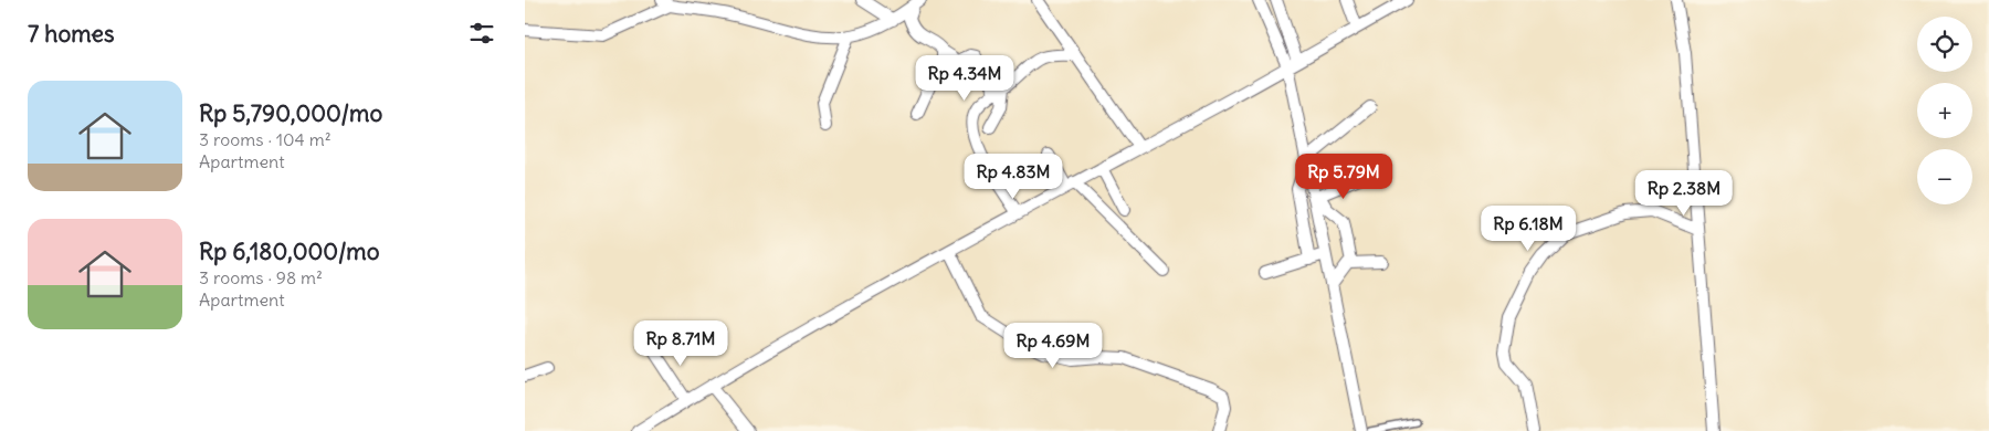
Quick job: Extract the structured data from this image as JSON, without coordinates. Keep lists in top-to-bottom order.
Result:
{
  "page": {
    "heading": "7 homes",
    "map_buttons": ["+", "−"],
    "price": [
      "Rp 4.34M",
      "Rp 4.83M",
      "Rp 5.79M",
      "Rp 2.38M",
      "Rp 6.18M",
      "Rp 8.71M",
      "Rp 4.69M"
    ],
    "list": [
      {
        "name": "Rp 5,790,000/mo",
        "note": "3 rooms · 104 m² · Apartment"
      },
      {
        "name": "Rp 6,180,000/mo",
        "note": "3 rooms · 98 m² · Apartment"
      }
    ]
  }
}
